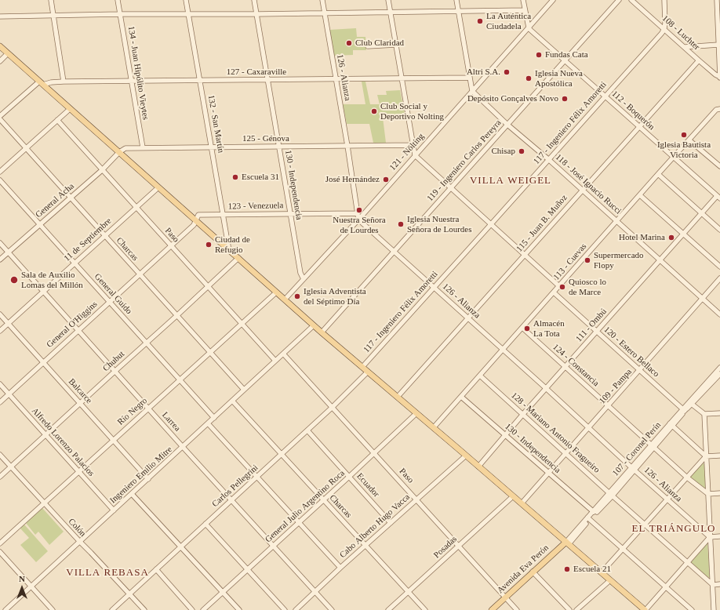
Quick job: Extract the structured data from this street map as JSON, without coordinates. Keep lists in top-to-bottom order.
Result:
{
  "streets": {
    "main road": ["Avenida Eva Perón"],
    "street": [
      "108 - Luchter",
      "127 - Caxaraville",
      "134 - Juan Hipólito Vieytes",
      "126 - Alianza",
      "112 - Boquerón",
      "117 - Ingeniero Félix Amoretti",
      "132 - San Martín",
      "125 - Génova",
      "121 - Nölting",
      "119 - Ingeniero Carlos Pereyra",
      "118 - José Ignacio Rucci",
      "130 - Independencia",
      "General Acha",
      "123 - Venezuela",
      "115 - Juan B. Muñoz",
      "Paso",
      "11 de Septiembre",
      "Charcas",
      "113 - Cuevas",
      "General Guido",
      "General O'Higgins",
      "111 - Ombú",
      "120 - Estero Bellaco",
      "Chubut",
      "124 - Constancia",
      "109 - Pampa",
      "Balcarce",
      "Río Negro",
      "Larrea",
      "128 - Mariano Antonio Fragueiro",
      "Alfredo Lorenzo Palacios",
      "107 - Coronel Perín",
      "Ingeniero Emilio Mitre",
      "Ecuador",
      "Carlos Pellegrini",
      "General Julio Argentino Roca",
      "Cabo Alberto Hugo Vacca",
      "Colón",
      "Posadas"
    ]
  },
  "crossings": [
    ["108 - Luchter", "117 - Ingeniero Félix Amoretti"],
    ["108 - Luchter", "115 - Juan B. Muñoz"],
    ["127 - Caxaraville", "134 - Juan Hipólito Vieytes"],
    ["127 - Caxaraville", "126 - Alianza"],
    ["127 - Caxaraville", "132 - San Martín"],
    ["127 - Caxaraville", "130 - Independencia"],
    ["134 - Juan Hipólito Vieytes", "125 - Génova"],
    ["126 - Alianza", "117 - Ingeniero Félix Amoretti"],
    ["126 - Alianza", "125 - Génova"],
    ["126 - Alianza", "121 - Nölting"],
    ["126 - Alianza", "119 - Ingeniero Carlos Pereyra"],
    ["126 - Alianza", "123 - Venezuela"],
    ["126 - Alianza", "115 - Juan B. Muñoz"],
    ["126 - Alianza", "113 - Cuevas"],
    ["126 - Alianza", "111 - Ombú"],
    ["126 - Alianza", "109 - Pampa"],
    ["126 - Alianza", "107 - Coronel Perín"],
    ["112 - Boquerón", "117 - Ingeniero Félix Amoretti"],
    ["112 - Boquerón", "121 - Nölting"],
    ["112 - Boquerón", "119 - Ingeniero Carlos Pereyra"],
    ["112 - Boquerón", "115 - Juan B. Muñoz"],
    ["112 - Boquerón", "113 - Cuevas"],
    ["112 - Boquerón", "111 - Ombú"],
    ["117 - Ingeniero Félix Amoretti", "118 - José Ignacio Rucci"],
    ["132 - San Martín", "125 - Génova"],
    ["132 - San Martín", "123 - Venezuela"],
    ["125 - Génova", "130 - Independencia"],
    ["125 - Génova", "General Acha"],
    ["121 - Nölting", "118 - José Ignacio Rucci"],
    ["121 - Nölting", "130 - Independencia"],
    ["119 - Ingeniero Carlos Pereyra", "118 - José Ignacio Rucci"],
    ["118 - José Ignacio Rucci", "115 - Juan B. Muñoz"],
    ["118 - José Ignacio Rucci", "113 - Cuevas"],
    ["118 - José Ignacio Rucci", "111 - Ombú"],
    ["118 - José Ignacio Rucci", "109 - Pampa"],
    ["130 - Independencia", "123 - Venezuela"],
    ["130 - Independencia", "113 - Cuevas"],
    ["130 - Independencia", "111 - Ombú"],
    ["130 - Independencia", "109 - Pampa"],
    ["130 - Independencia", "107 - Coronel Perín"],
    ["General Acha", "Paso"],
    ["General Acha", "Charcas"],
    ["General Acha", "General Guido"],
    ["General Acha", "Larrea"],
    ["123 - Venezuela", "General O'Higgins"],
    ["Paso", "11 de Septiembre"],
    ["Paso", "General O'Higgins"],
    ["Paso", "Chubut"],
    ["Paso", "Río Negro"],
    ["Paso", "Ingeniero Emilio Mitre"],
    ["Paso", "Carlos Pellegrini"],
    ["Paso", "General Julio Argentino Roca"],
    ["Paso", "Cabo Alberto Hugo Vacca"],
    ["Paso", "Posadas"],
    ["Paso", "Avenida Eva Perón"],
    ["11 de Septiembre", "Charcas"],
    ["11 de Septiembre", "General Guido"],
    ["11 de Septiembre", "Balcarce"],
    ["11 de Septiembre", "Larrea"],
    ["Charcas", "General O'Higgins"],
    ["Charcas", "Chubut"],
    ["Charcas", "Río Negro"],
    ["Charcas", "Ingeniero Emilio Mitre"],
    ["Charcas", "Carlos Pellegrini"],
    ["Charcas", "General Julio Argentino Roca"],
    ["Charcas", "Cabo Alberto Hugo Vacca"],
    ["Charcas", "Posadas"],
    ["113 - Cuevas", "120 - Estero Bellaco"],
    ["113 - Cuevas", "124 - Constancia"],
    ["113 - Cuevas", "128 - Mariano Antonio Fragueiro"],
    ["General Guido", "General O'Higgins"],
    ["General Guido", "Chubut"],
    ["General Guido", "Río Negro"],
    ["General Guido", "Ingeniero Emilio Mitre"],
    ["General O'Higgins", "Balcarce"],
    ["General O'Higgins", "Larrea"],
    ["General O'Higgins", "Alfredo Lorenzo Palacios"],
    ["111 - Ombú", "120 - Estero Bellaco"],
    ["111 - Ombú", "124 - Constancia"],
    ["111 - Ombú", "128 - Mariano Antonio Fragueiro"],
    ["120 - Estero Bellaco", "109 - Pampa"],
    ["120 - Estero Bellaco", "107 - Coronel Perín"],
    ["Chubut", "Balcarce"],
    ["Chubut", "Larrea"],
    ["Chubut", "Alfredo Lorenzo Palacios"],
    ["Chubut", "Colón"],
    ["124 - Constancia", "109 - Pampa"],
    ["124 - Constancia", "107 - Coronel Perín"],
    ["109 - Pampa", "128 - Mariano Antonio Fragueiro"],
    ["Balcarce", "Río Negro"],
    ["Balcarce", "Ingeniero Emilio Mitre"],
    ["Río Negro", "Larrea"],
    ["Río Negro", "Alfredo Lorenzo Palacios"],
    ["Río Negro", "Colón"],
    ["Larrea", "Ingeniero Emilio Mitre"],
    ["Larrea", "Carlos Pellegrini"],
    ["Larrea", "General Julio Argentino Roca"],
    ["Larrea", "Cabo Alberto Hugo Vacca"],
    ["128 - Mariano Antonio Fragueiro", "107 - Coronel Perín"],
    ["Alfredo Lorenzo Palacios", "Ingeniero Emilio Mitre"],
    ["107 - Coronel Perín", "Avenida Eva Perón"],
    ["Ingeniero Emilio Mitre", "Colón"],
    ["Ecuador", "Carlos Pellegrini"],
    ["Ecuador", "General Julio Argentino Roca"],
    ["Ecuador", "Cabo Alberto Hugo Vacca"],
    ["Carlos Pellegrini", "Colón"]
  ],
  "districts": ["VILLA WEIGEL", "EL TRIÁNGULO", "VILLA REBASA"],
  "places": [
    "La Auténtica Ciudadela",
    "Club Claridad",
    "Fundas Cata",
    "Altri S.A.",
    "Iglesia Nueva Apostólica",
    "Depósito Gonçalves Novo",
    "Club Social y Deportivo Nolting",
    "Iglesia Bautista Victoria",
    "Chisap",
    "Escuela 31",
    "José Hernández",
    "Nuestra Señora de Lourdes",
    "Iglesia Nuestra Señora de Lourdes",
    "Hotel Marina",
    "Ciudad de Refugio",
    "Supermercado Flopy",
    "Sala de Auxilio Lomas del Millón",
    "Quiosco lo de Marce",
    "Iglesia Adventista del Séptimo Día",
    "Almacén La Tota",
    "Escuela 21"
  ],
  "north": "top"
}
